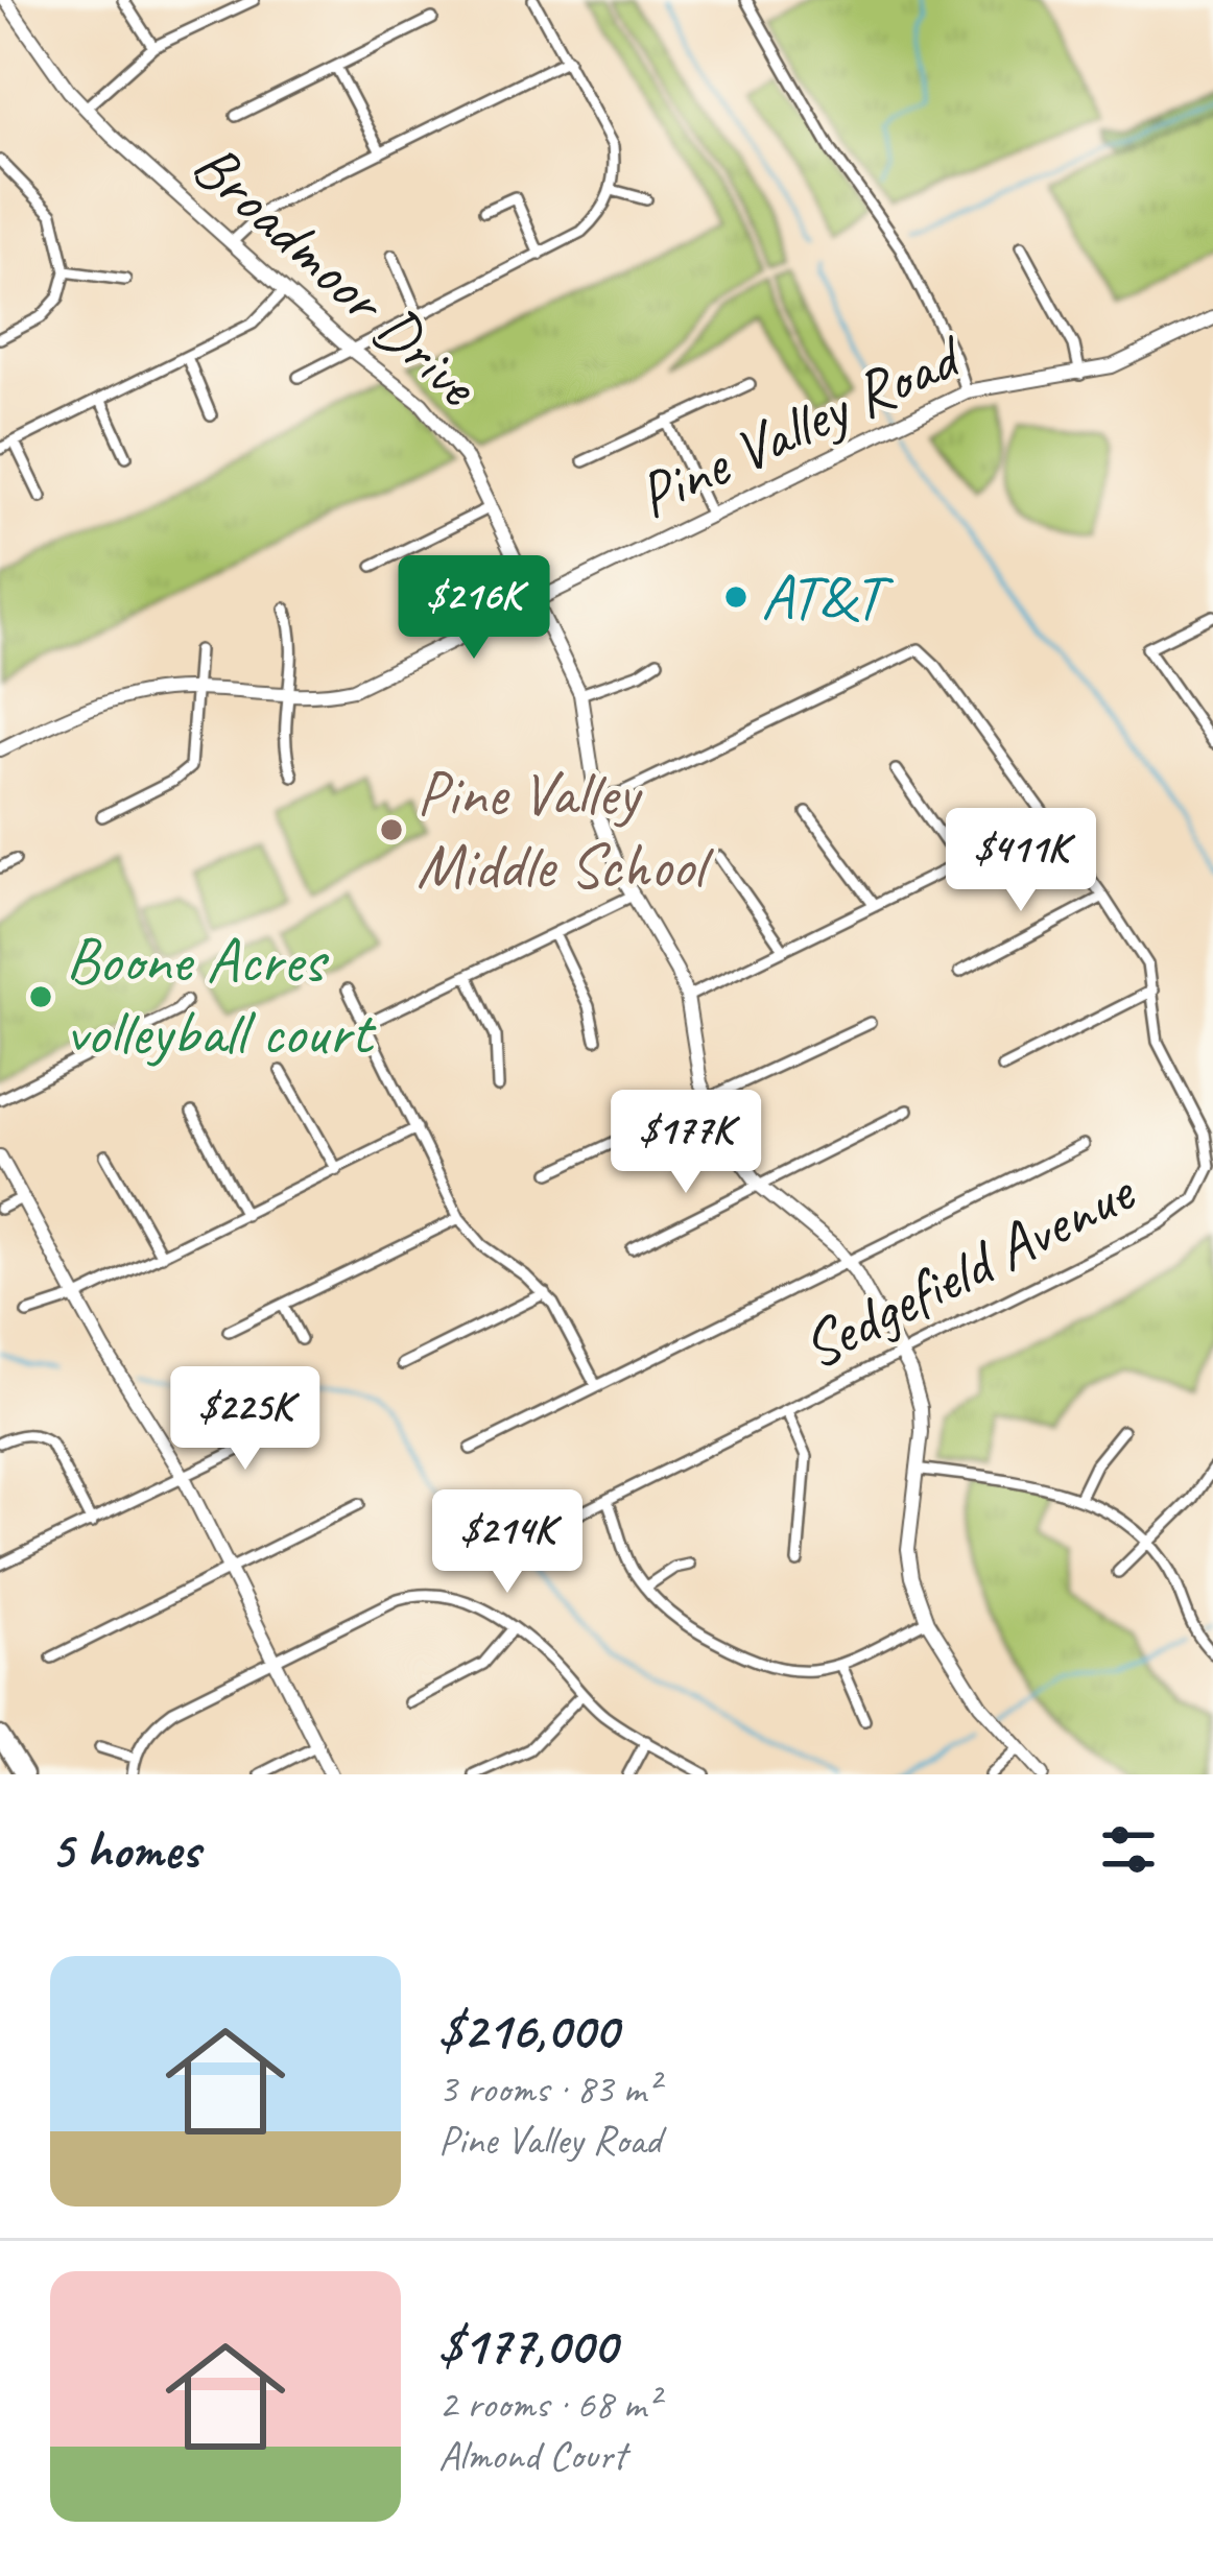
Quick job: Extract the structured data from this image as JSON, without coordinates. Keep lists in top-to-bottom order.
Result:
{
  "streets": {
    "street": ["Broadmoor Drive", "Pine Valley Road", "Sedgefield Avenue"]
  },
  "crossings": [
    ["Broadmoor Drive", "Pine Valley Road"],
    ["Broadmoor Drive", "Sedgefield Avenue"]
  ],
  "places": ["AT&T", "Pine Valley Middle School", "Boone Acres volleyball court"],
  "page": {
    "price": [
      "$216K",
      "$411K",
      "$177K",
      "$225K",
      "$214K"
    ],
    "heading": "5 homes",
    "list": [
      {
        "name": "$216,000",
        "note": "3 rooms · 83 m² · Pine Valley Road"
      },
      {
        "name": "$177,000",
        "note": "2 rooms · 68 m² · Almond Court"
      }
    ]
  }
}
